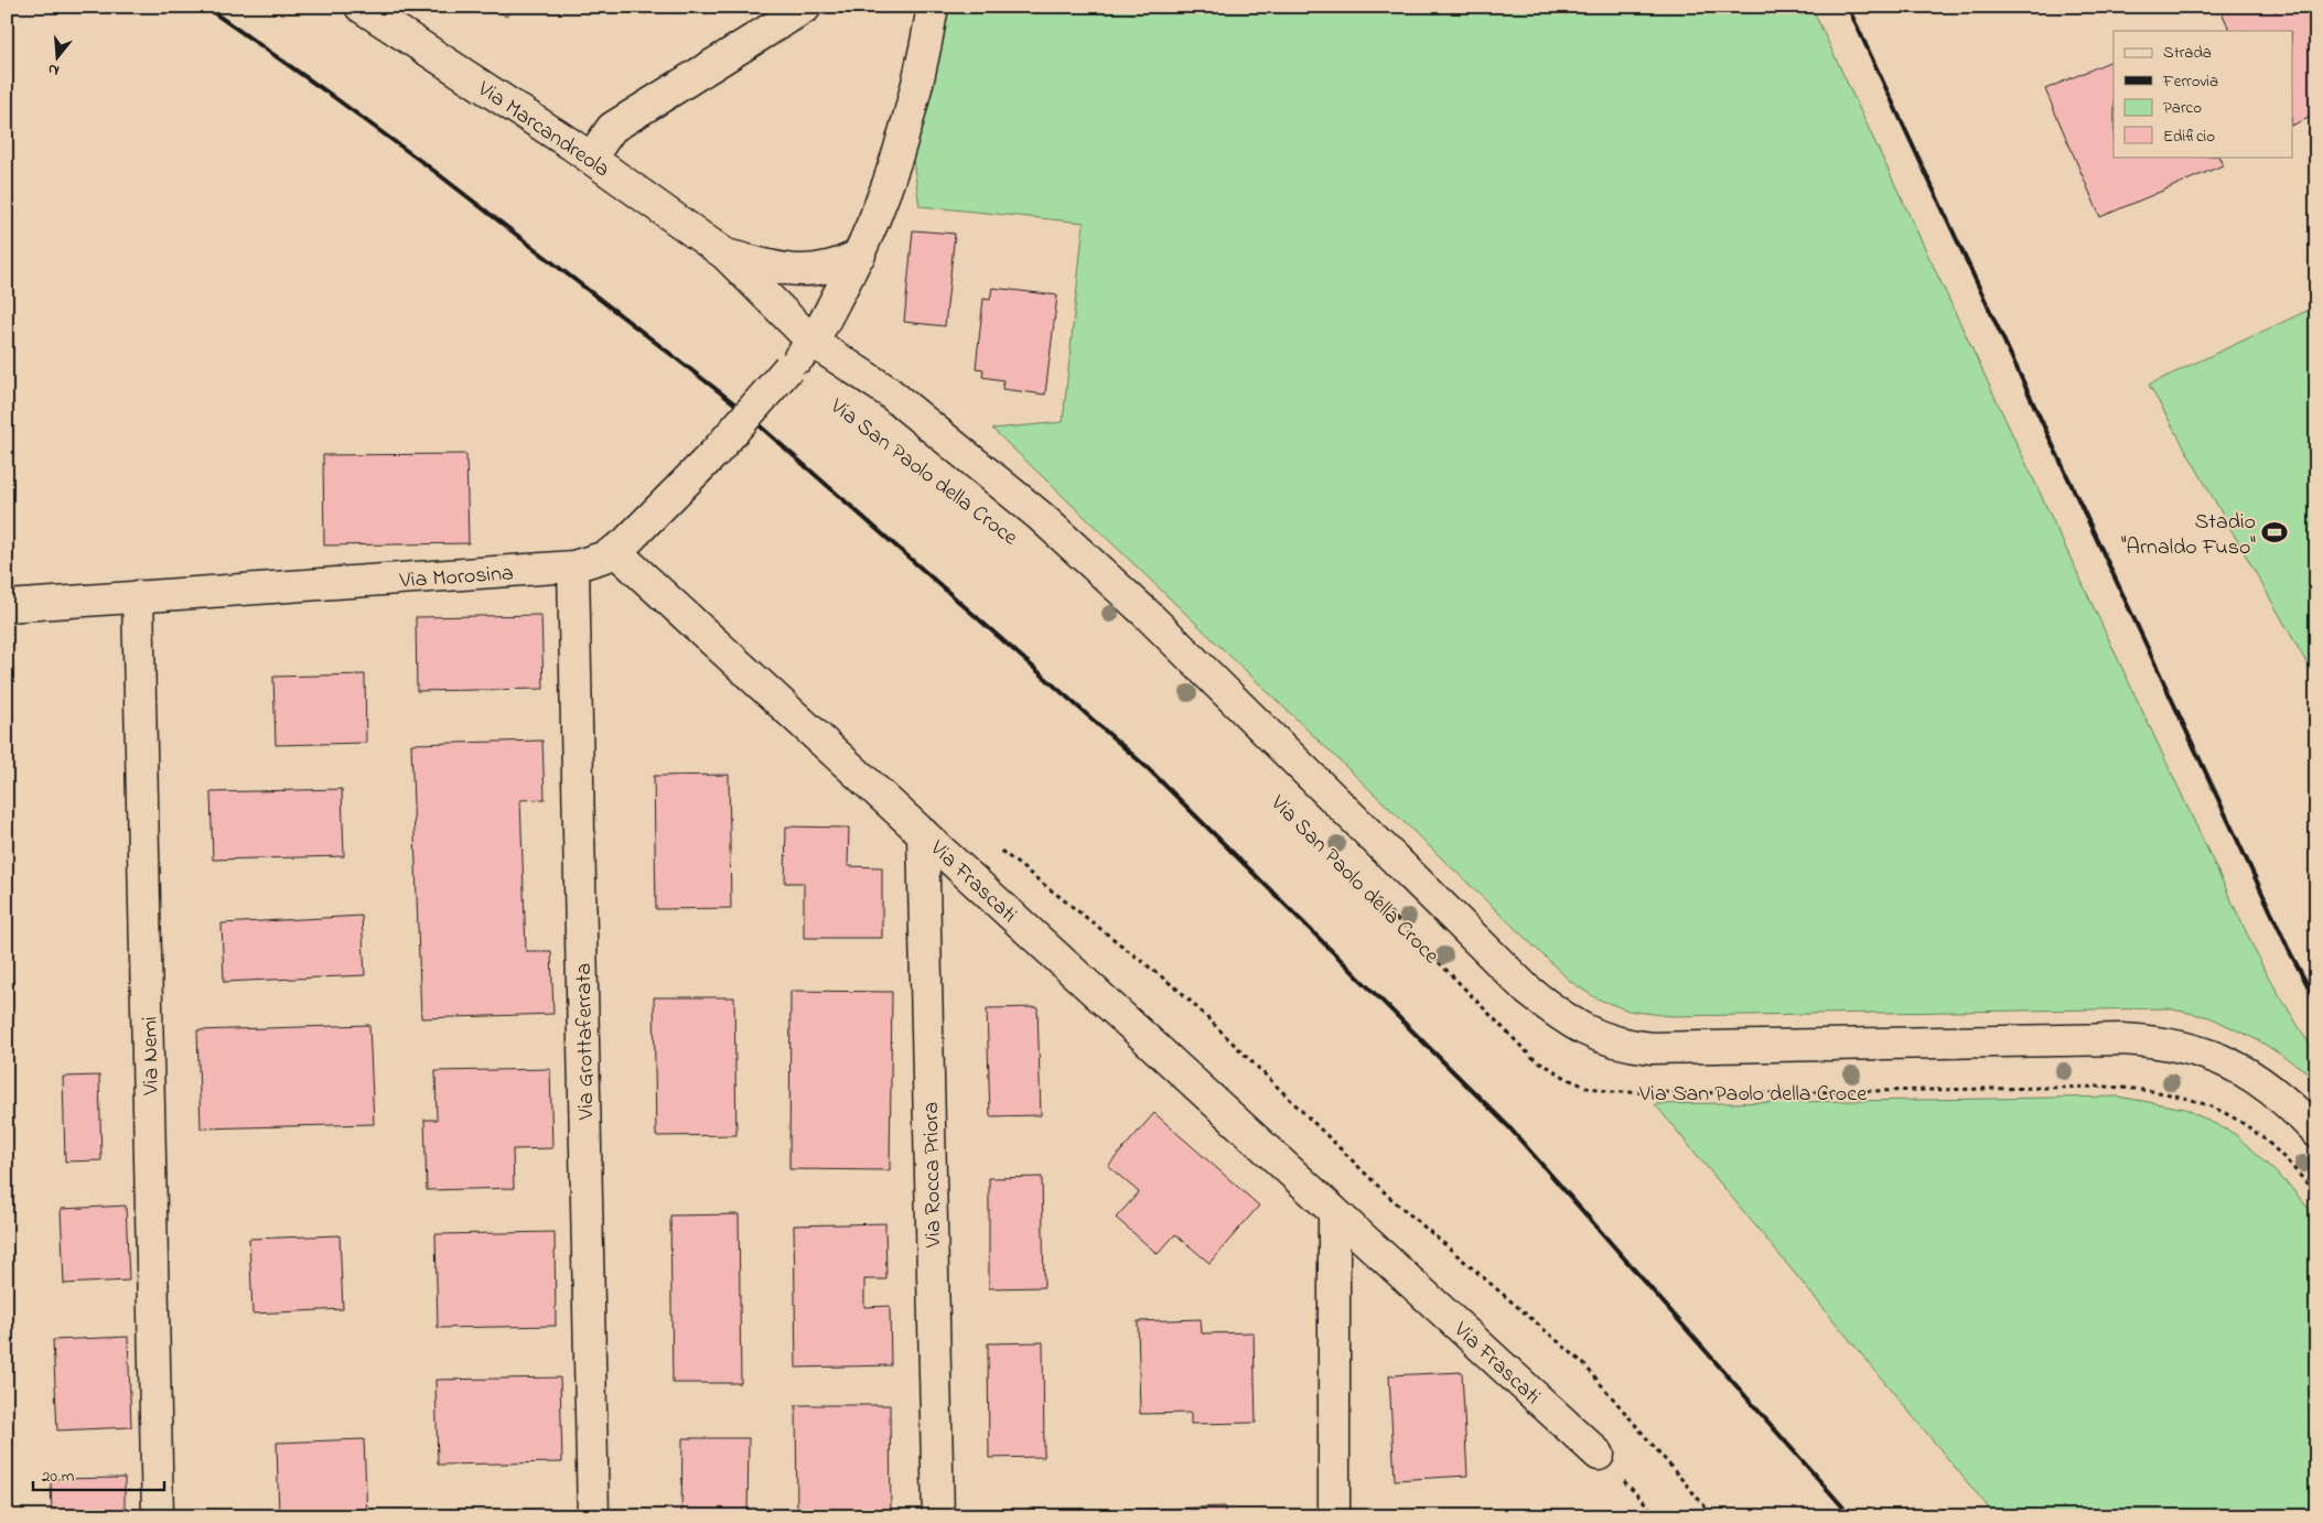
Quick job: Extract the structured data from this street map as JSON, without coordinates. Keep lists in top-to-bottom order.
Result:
{
  "streets": {
    "street": [
      "Via Marcandreola",
      "Via San Paolo della Croce",
      "Via Morosina",
      "Via Frascati",
      "Via Grottaferrata",
      "Via Nemi",
      "Via Rocca Priora"
    ]
  },
  "crossings": [
    ["Via Marcandreola", "Via San Paolo della Croce"],
    ["Via Marcandreola", "Via Morosina"],
    ["Via San Paolo della Croce", "Via Morosina"],
    ["Via Morosina", "Via Frascati"],
    ["Via Morosina", "Via Grottaferrata"],
    ["Via Morosina", "Via Nemi"],
    ["Via Frascati", "Via Rocca Priora"]
  ],
  "places": {
    "sports": ["Stadio \"Arnaldo Fuso\""]
  },
  "legend": [
    "Strada",
    "Ferrovia",
    "Parco",
    "Edificio"
  ],
  "scale_bar": "20 m",
  "north": "bottom"
}
